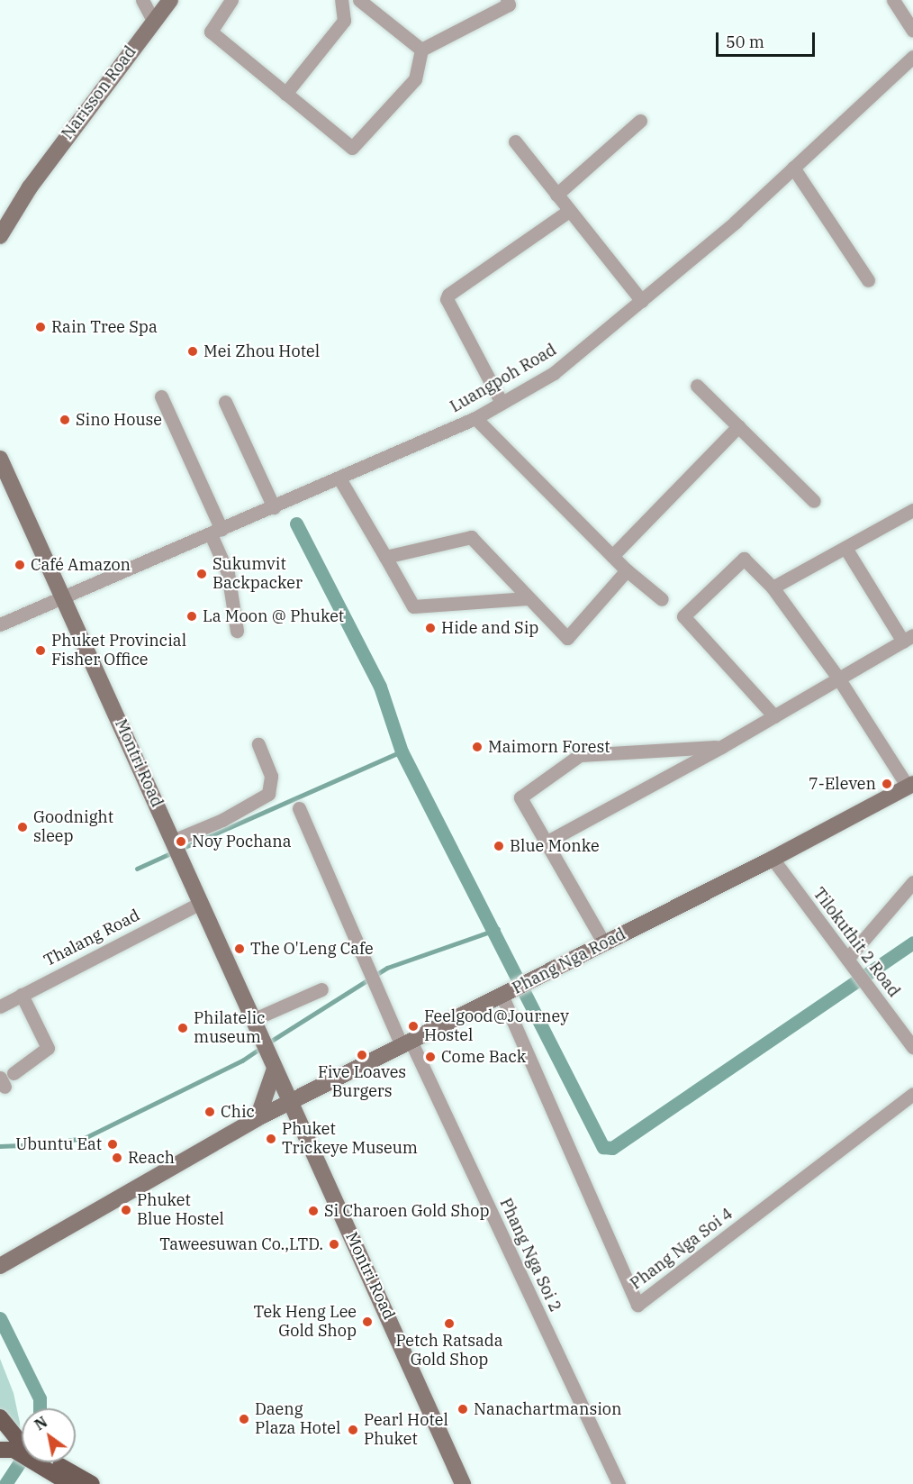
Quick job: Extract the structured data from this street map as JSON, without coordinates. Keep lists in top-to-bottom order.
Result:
{
  "streets": {
    "street": [
      "Narisson Road",
      "Luangpoh Road",
      "Montri Road",
      "Thalang Road",
      "Tilokuthit 2 Road",
      "Phang Nga Road",
      "Phang Nga Soi 4",
      "Phang Nga Soi 2"
    ]
  },
  "crossings": [
    ["Luangpoh Road", "Montri Road"],
    ["Montri Road", "Thalang Road"],
    ["Montri Road", "Phang Nga Road"],
    ["Tilokuthit 2 Road", "Phang Nga Road"],
    ["Phang Nga Road", "Phang Nga Soi 4"],
    ["Phang Nga Road", "Phang Nga Soi 2"]
  ],
  "places": [
    "Rain Tree Spa",
    "Mei Zhou Hotel",
    "Sino House",
    "Café Amazon",
    "Sukumvit Backpacker",
    "La Moon @ Phuket",
    "Hide and Sip",
    "Phuket Provincial Fisher Office",
    "Maimorn Forest",
    "7-Eleven",
    "Goodnight sleep",
    "Noy Pochana",
    "Blue Monke",
    "The O'Leng Cafe",
    "Feelgood@Journey Hostel",
    "Philatelic museum",
    "Five Loaves Burgers",
    "Come Back",
    "Chic",
    "Phuket Trickeye Museum",
    "Ubuntu Eat",
    "Reach",
    "Phuket Blue Hostel",
    "Si Charoen Gold Shop",
    "Taweesuwan Co.,LTD.",
    "Tek Heng Lee Gold Shop",
    "Petch Ratsada Gold Shop",
    "Nanachartmansion",
    "Daeng Plaza Hotel",
    "Pearl Hotel Phuket"
  ],
  "scale_bar": "50 m",
  "north": "top left"
}
